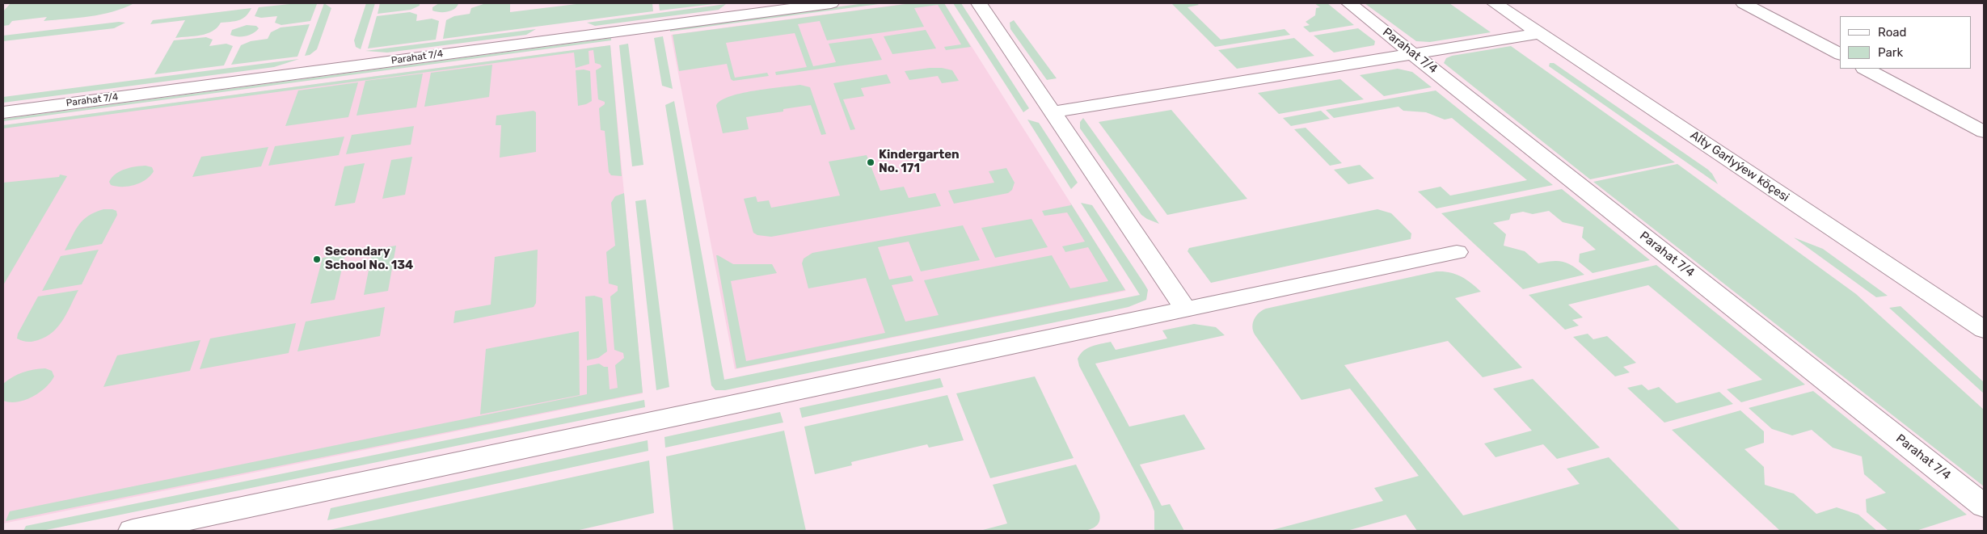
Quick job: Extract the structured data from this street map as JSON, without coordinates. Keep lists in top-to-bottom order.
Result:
{
  "streets": {
    "street": ["Parahat 7/4", "Alty Garlyýew köçesi"]
  },
  "places": ["Kindergarten No. 171", "Secondary School No. 134"],
  "legend": ["Road", "Park"]
}
